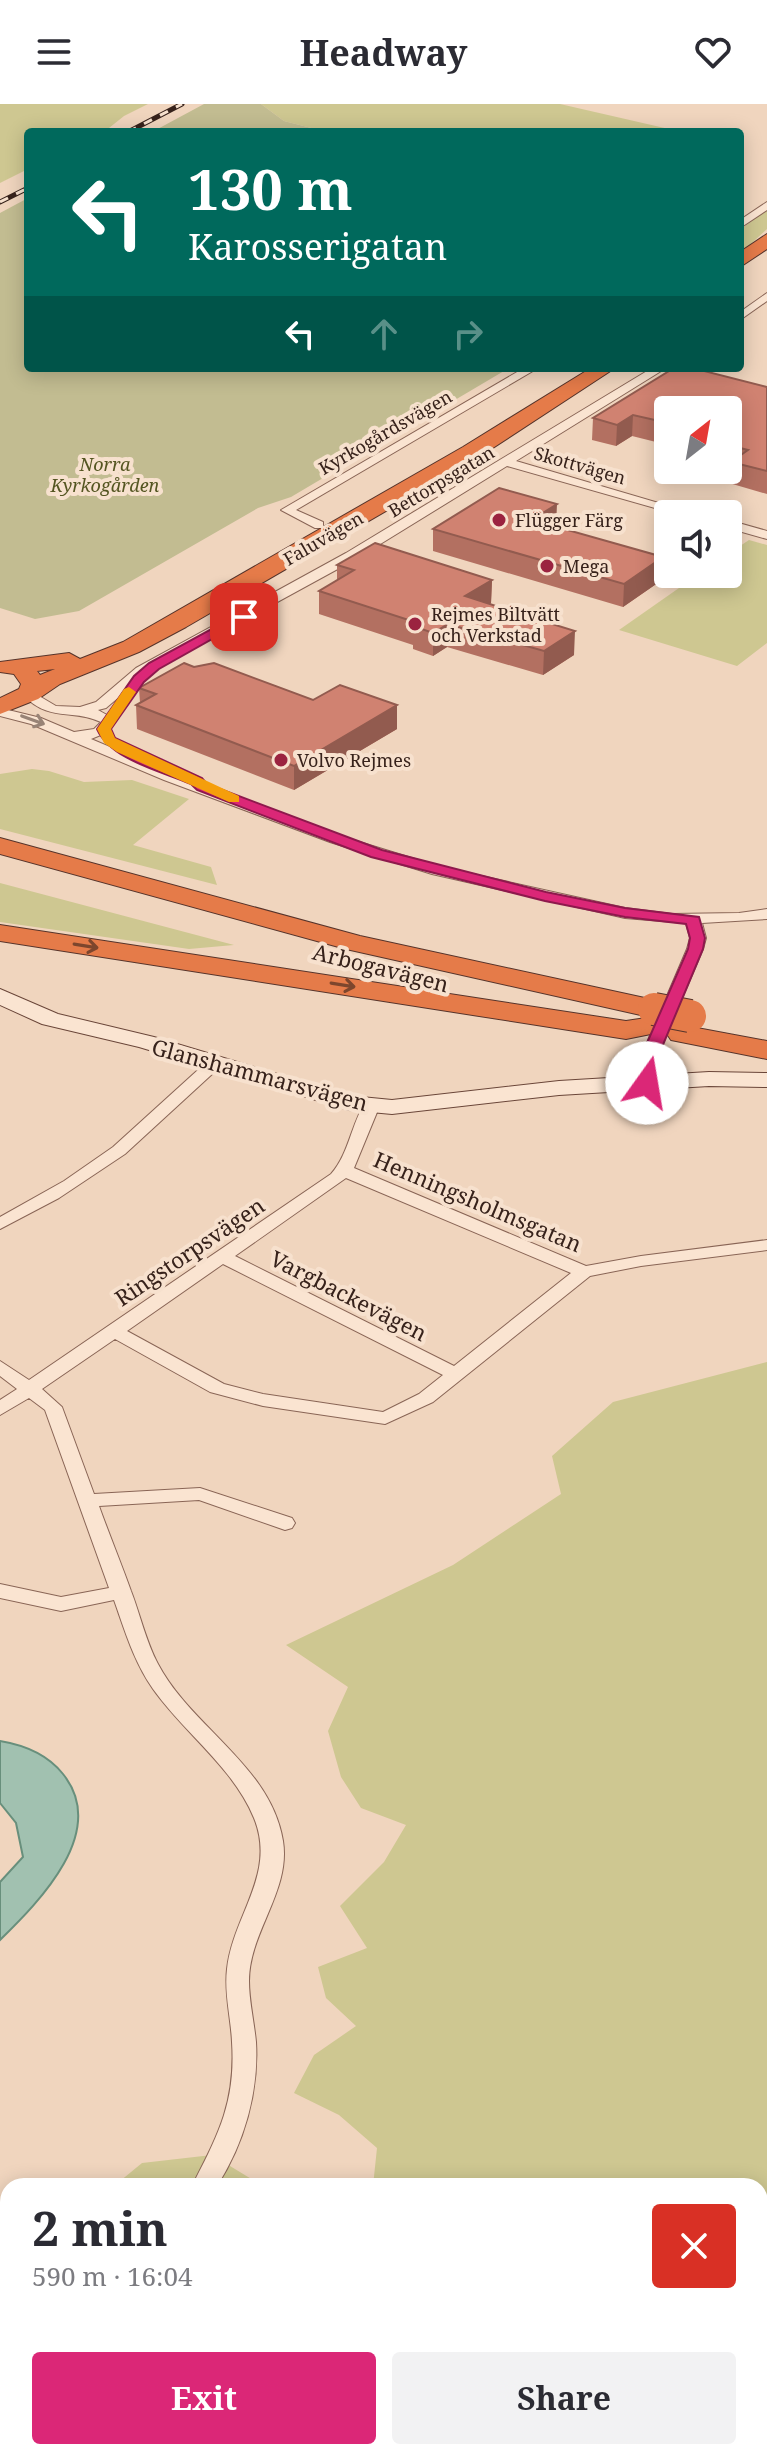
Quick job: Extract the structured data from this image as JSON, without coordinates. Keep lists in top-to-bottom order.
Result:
{
  "streets": {
    "highway": ["Faluvägen", "Arbogavägen"],
    "street": [
      "Kyrkogårdsvägen",
      "Skottvägen",
      "Bettorpsgatan",
      "Glanshammarsvägen",
      "Henningsholmsgatan",
      "Ringstorpsvägen",
      "Vargbackevägen"
    ]
  },
  "crossings": [
    ["Kyrkogårdsvägen", "Faluvägen"],
    ["Skottvägen", "Bettorpsgatan"],
    ["Henningsholmsgatan", "Ringstorpsvägen"],
    ["Henningsholmsgatan", "Vargbackevägen"],
    ["Ringstorpsvägen", "Vargbackevägen"]
  ],
  "parks": ["Norra Kyrkogården"],
  "places": [
    "Flügger Färg",
    "Mega",
    "Rejmes Biltvätt och Verkstad",
    "Volvo Rejmes"
  ],
  "north": "top right",
  "page": {
    "header": "Headway",
    "turn": ["130 m", "Karosserigatan"],
    "heading": ["2 min", "590 m · 16:04"],
    "buttons": ["Exit", "Share"]
  }
}
